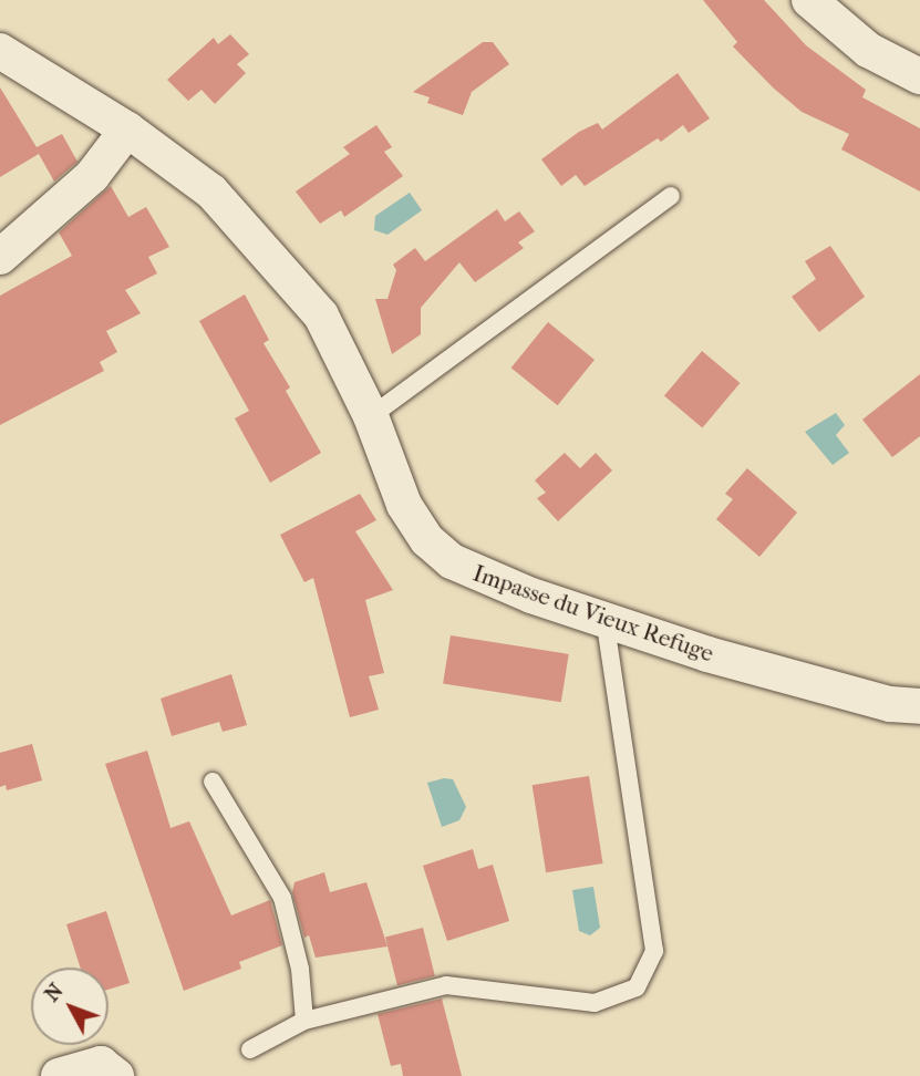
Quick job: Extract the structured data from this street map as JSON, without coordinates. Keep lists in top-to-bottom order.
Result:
{
  "streets": {
    "street": ["Impasse du Vieux Refuge"]
  },
  "north": "top left"
}
